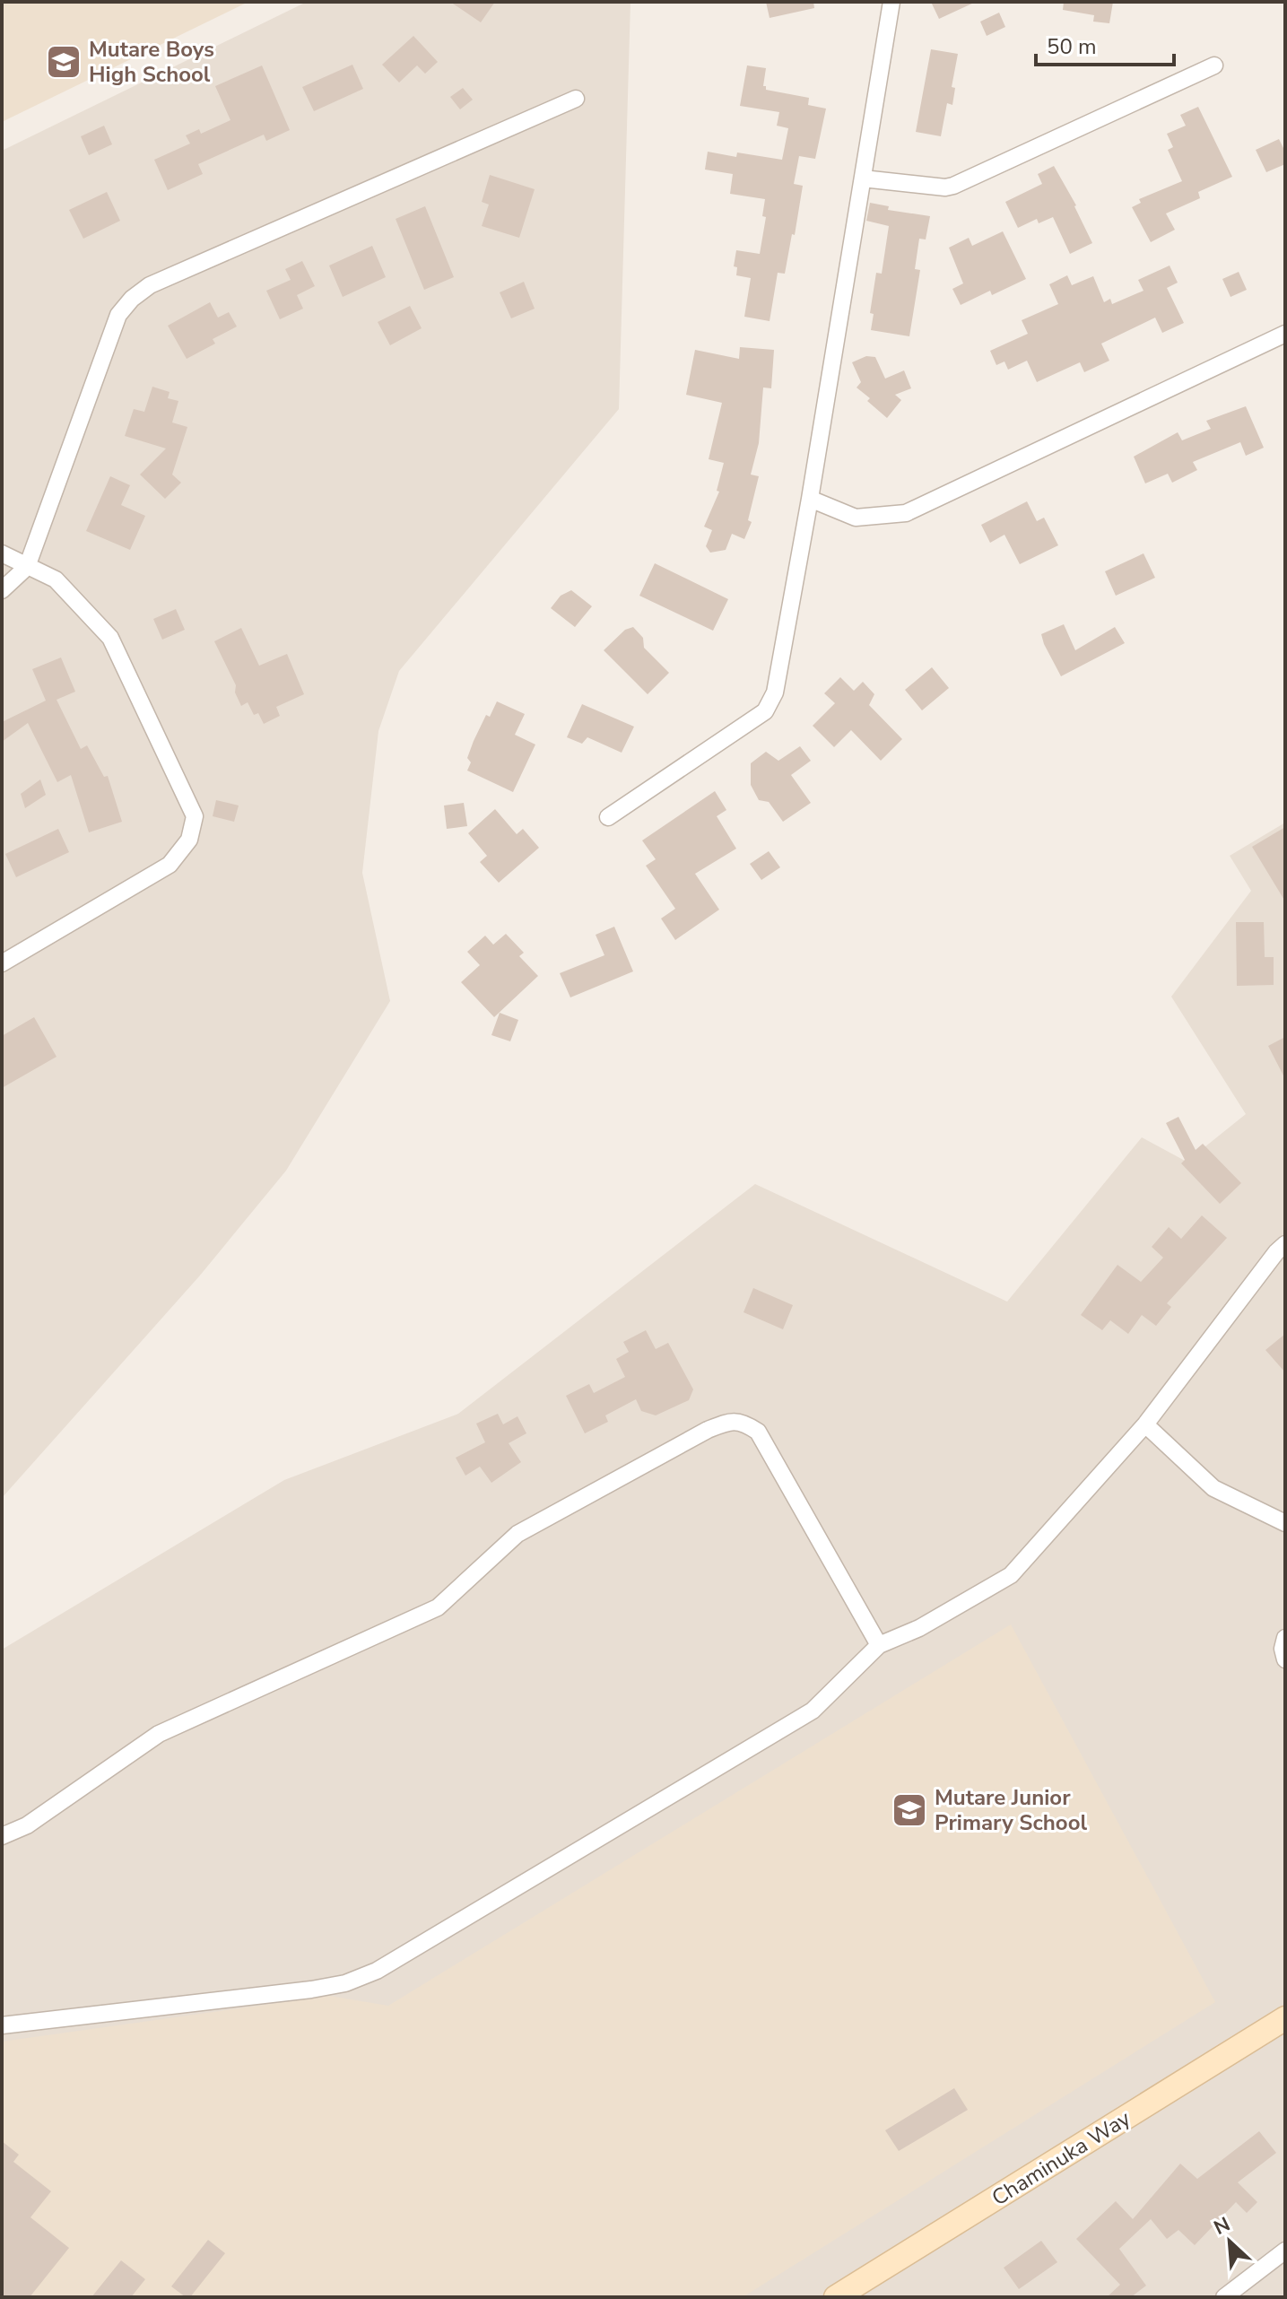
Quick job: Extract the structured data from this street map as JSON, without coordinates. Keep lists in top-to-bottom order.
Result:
{
  "streets": {
    "street": ["Chaminuka Way"]
  },
  "places": {
    "school or university": ["Mutare Boys High School", "Mutare Junior Primary School"]
  },
  "scale_bar": "50 m",
  "north": "top left"
}
